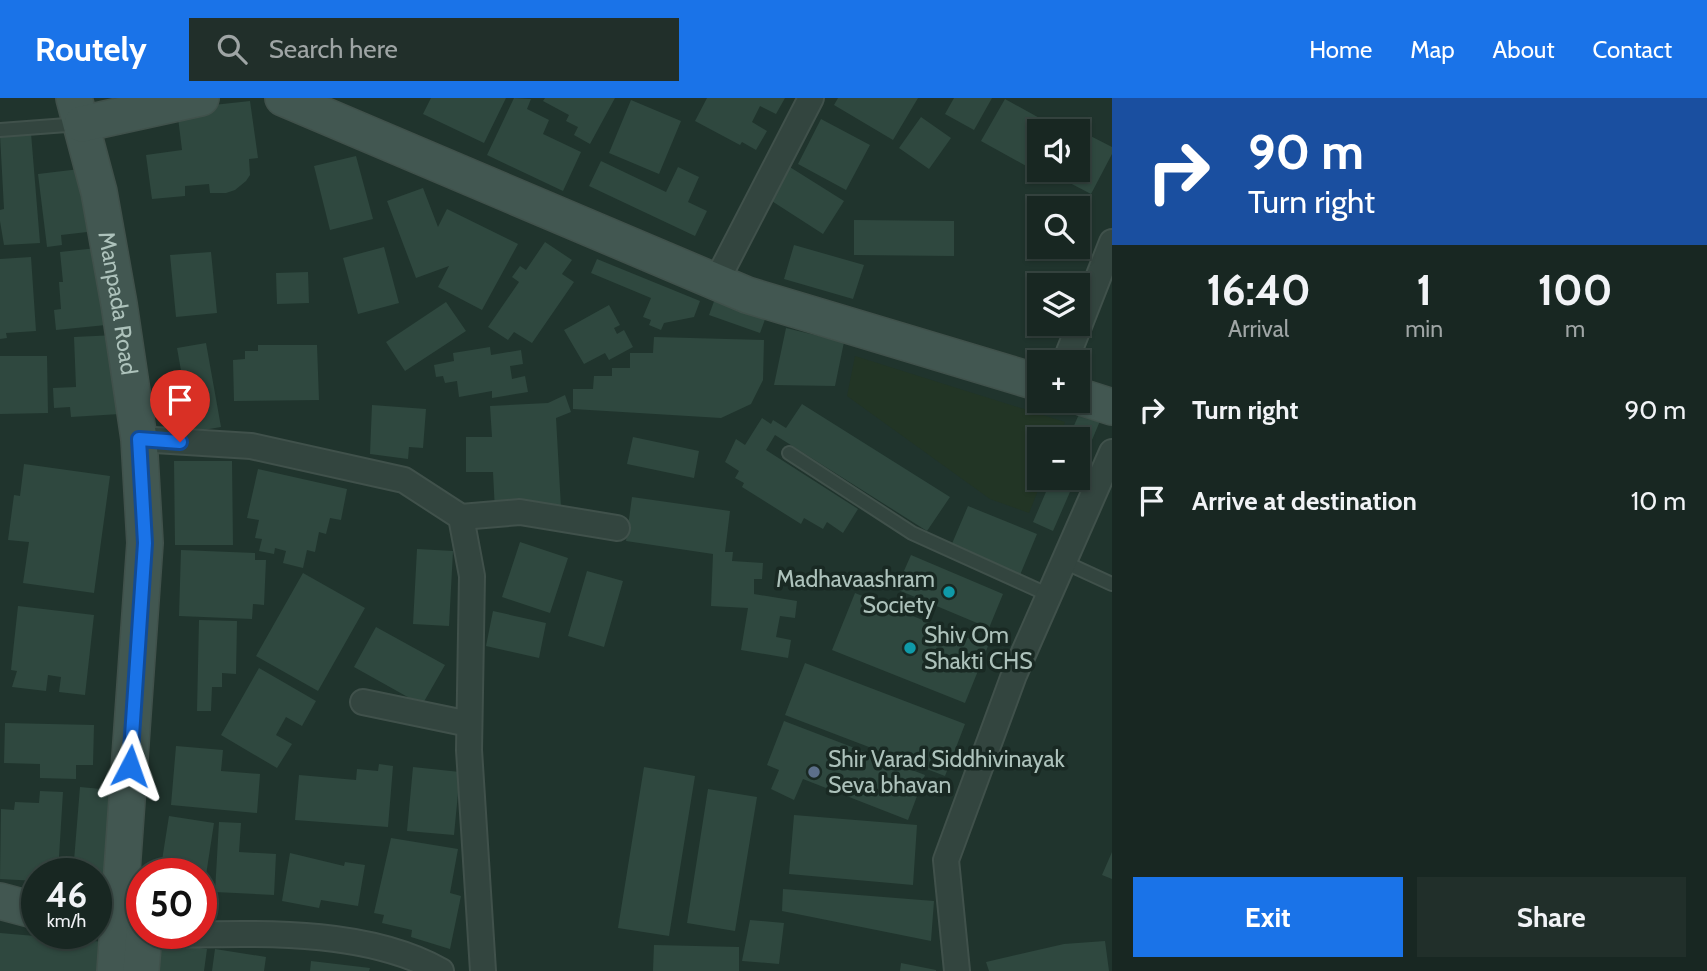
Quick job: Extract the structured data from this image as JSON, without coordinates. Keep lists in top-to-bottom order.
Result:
{
  "streets": {
    "main road": ["Manpada Road"]
  },
  "places": ["Madhavaashram Society", "Shiv Om Shakti CHS", "Shir Varad Siddhivinayak Seva bhavan"],
  "page": {
    "header": "Routely",
    "search": "Search here",
    "nav": [
      "Home",
      "Map",
      "About",
      "Contact"
    ],
    "turn": ["90 m", "Turn right"],
    "map_buttons": ["+", "−"],
    "eta": [
      "16:40",
      "Arrival",
      "1",
      "min",
      "100",
      "m"
    ],
    "list": [
      {
        "name": "Turn right",
        "value": "90 m"
      },
      {
        "name": "Arrive at destination",
        "value": "10 m"
      }
    ],
    "speed": "46 km/h",
    "limit": "50",
    "buttons": ["Exit", "Share"]
  }
}
